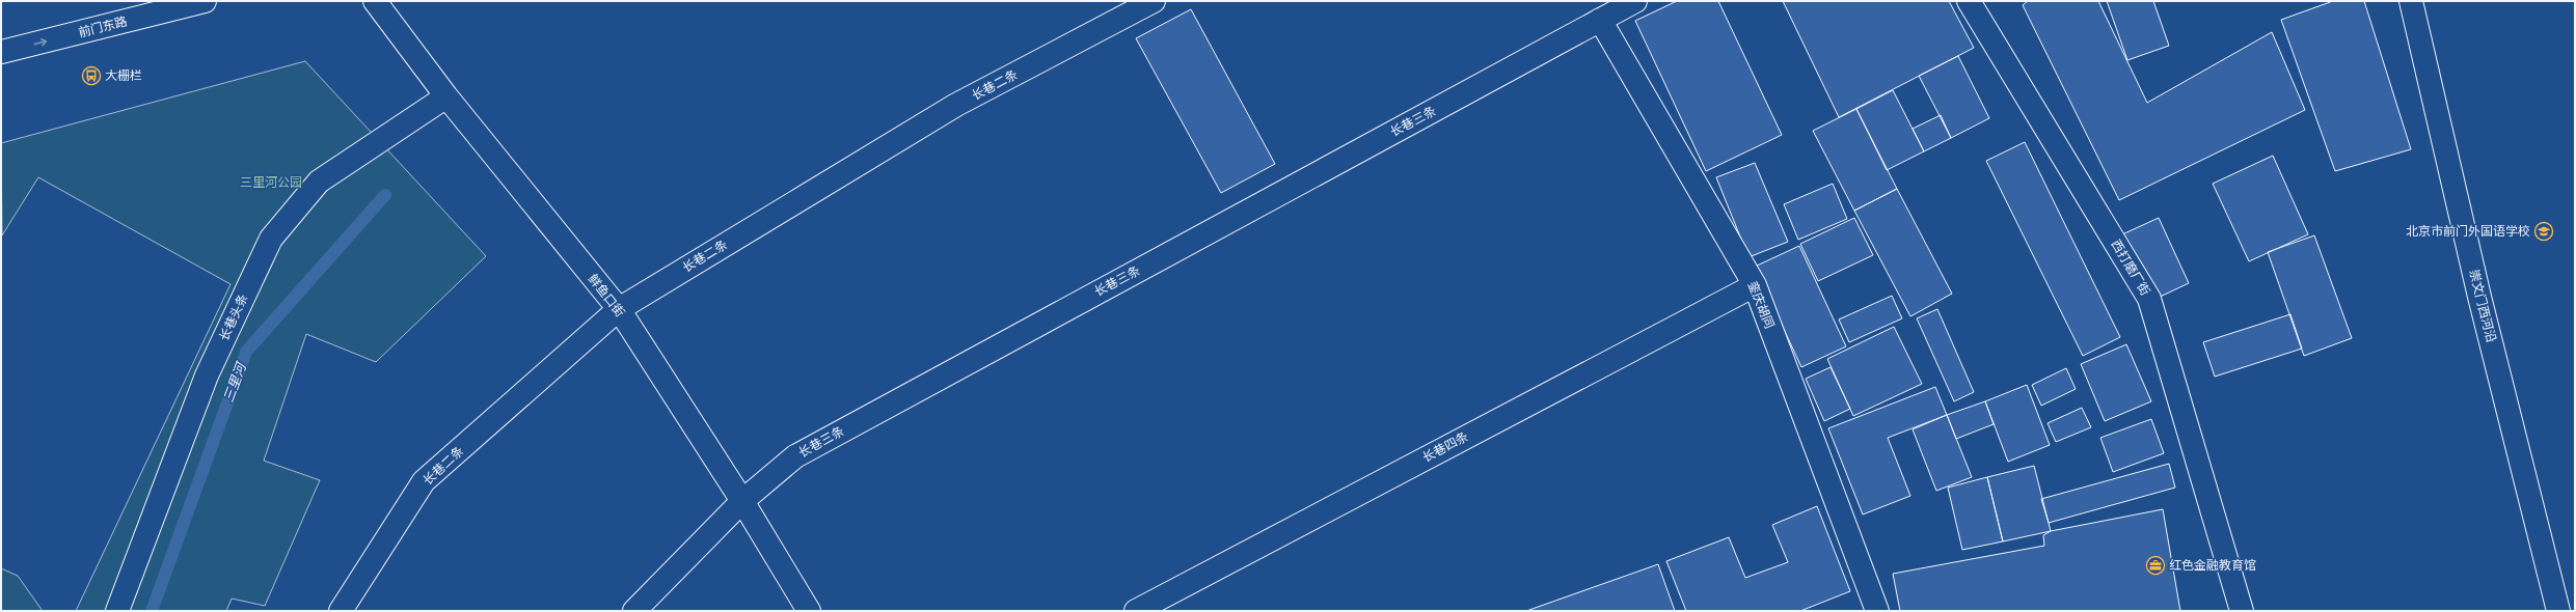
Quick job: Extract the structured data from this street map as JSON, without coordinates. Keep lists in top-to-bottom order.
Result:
{
  "streets": {
    "street": [
      "前门东路",
      "长巷二条",
      "长巷三条",
      "西打磨厂街",
      "鲜鱼口街",
      "銮庆胡同",
      "崇文门西河沿",
      "长巷头条",
      "长巷四条"
    ]
  },
  "crossings": [
    ["长巷二条", "鲜鱼口街"],
    ["长巷三条", "鲜鱼口街"],
    ["长巷三条", "銮庆胡同"],
    ["鲜鱼口街", "长巷头条"],
    ["銮庆胡同", "长巷四条"]
  ],
  "one_way": ["前门东路"],
  "water": ["三里河"],
  "parks": ["三里河公园"],
  "places": {
    "bus stop": ["大栅栏"],
    "school or university": ["北京市前门外国语学校"],
    "office": ["红色金融教育馆"]
  }
}
